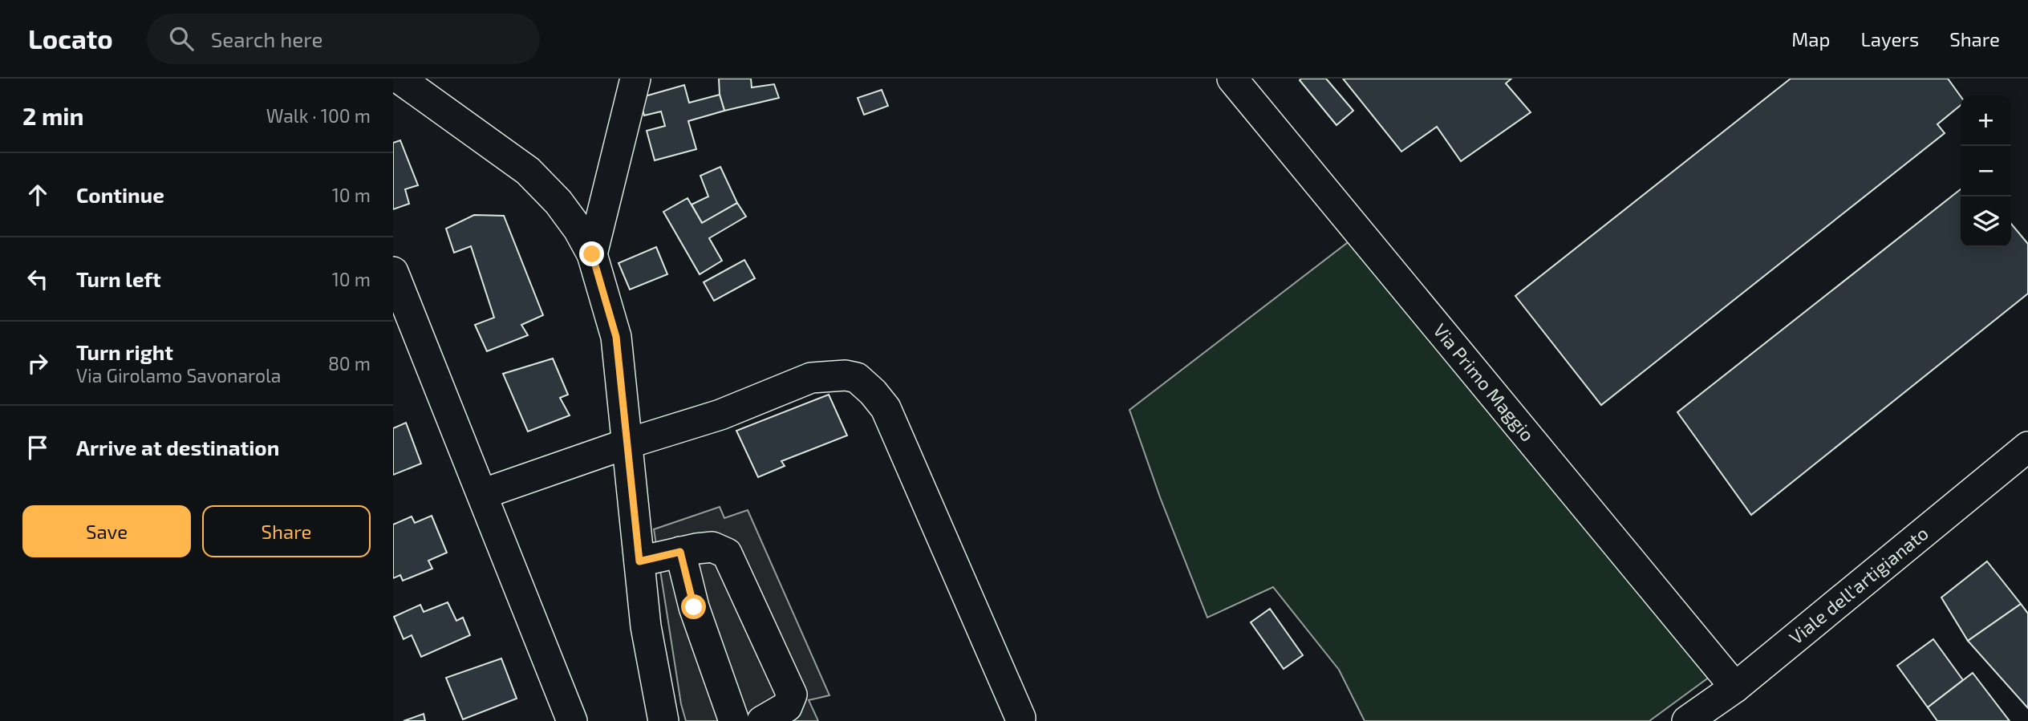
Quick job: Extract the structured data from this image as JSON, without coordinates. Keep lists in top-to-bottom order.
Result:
{
  "streets": {
    "street": ["Via Primo Maggio", "Viale dell'artigianato"]
  },
  "crossings": [
    ["Via Primo Maggio", "Viale dell'artigianato"]
  ],
  "page": {
    "header": "Locato",
    "search": "Search here",
    "nav": ["Map", "Layers", "Share"],
    "heading": ["2 min", "Walk · 100 m"],
    "map_buttons": ["+", "−"],
    "list": [
      ["Continue", "10 m"],
      ["Turn left", "10 m"],
      ["Turn right", "Via Girolamo Savonarola", "80 m"],
      "Arrive at destination"
    ],
    "buttons": ["Save", "Share"]
  }
}
